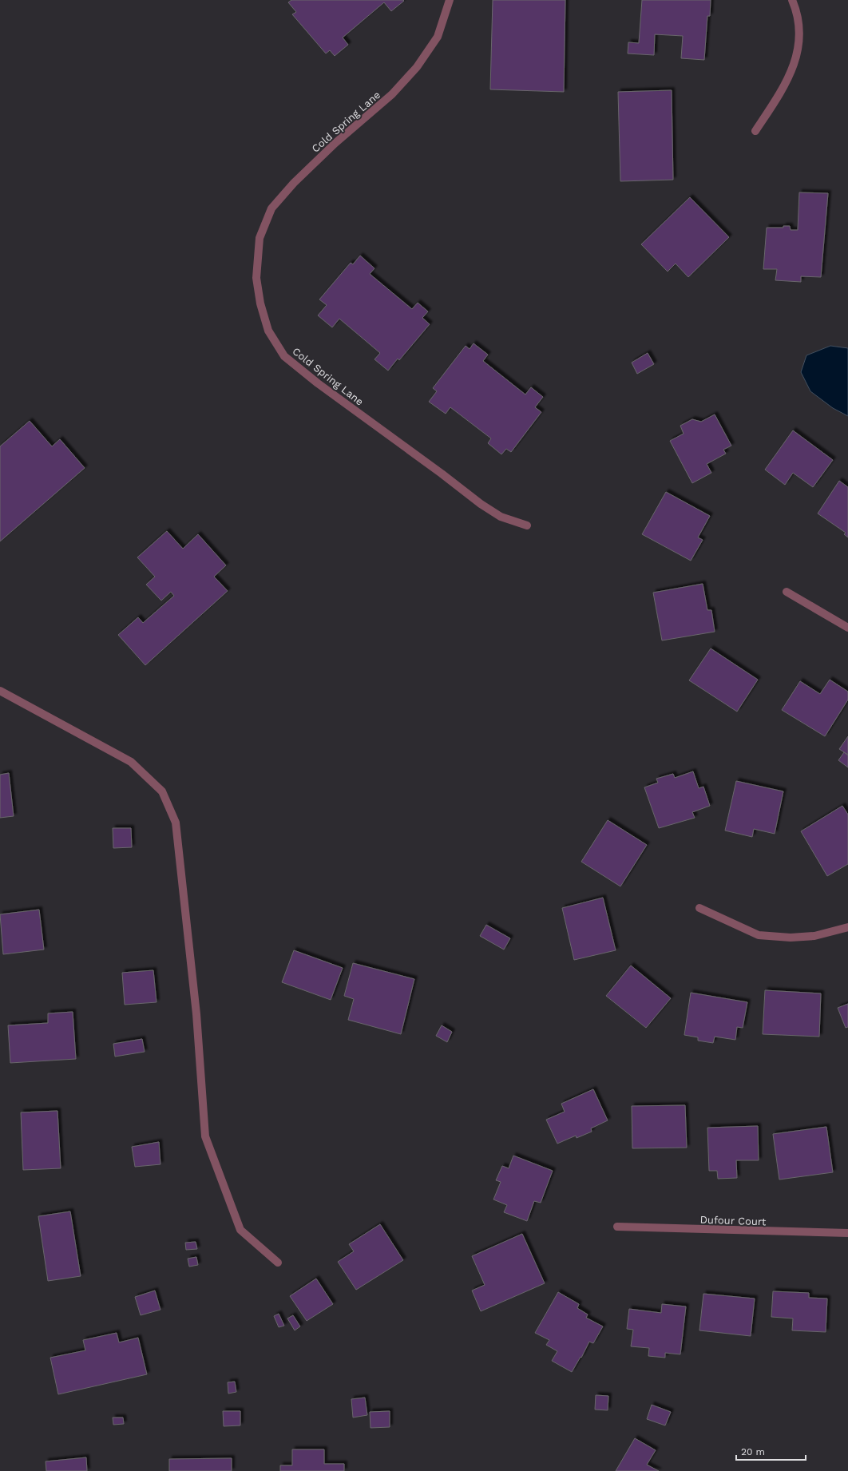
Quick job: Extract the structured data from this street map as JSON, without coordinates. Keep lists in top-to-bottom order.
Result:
{
  "streets": {
    "street": ["Cold Spring Lane", "Dufour Court"]
  },
  "scale_bar": "20 m"
}
